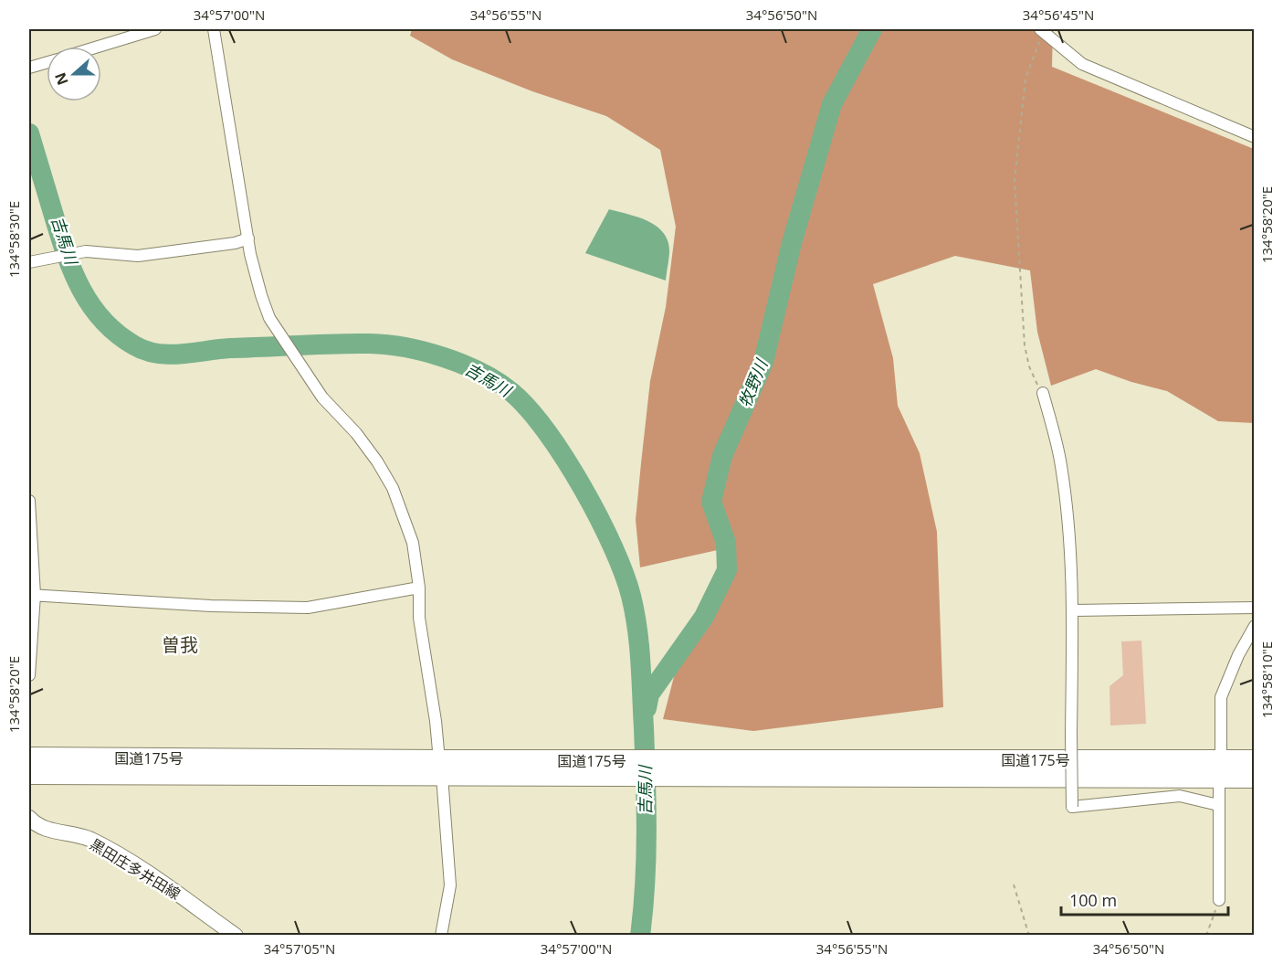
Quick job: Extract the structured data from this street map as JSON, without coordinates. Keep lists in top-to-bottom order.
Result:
{
  "streets": {
    "highway": ["国道175号"],
    "main road": ["黒田庄多井田線"]
  },
  "districts": ["曽我"],
  "water": ["吉馬川", "牧野川"],
  "scale_bar": "100 m",
  "north": "left",
  "coordinates": [
    "34°57'00\"N",
    "34°56'55\"N",
    "34°56'50\"N",
    "34°56'45\"N",
    "134°58'20\"E",
    "134°58'30\"E",
    "134°58'10\"E",
    "34°57'05\"N"
  ]
}
